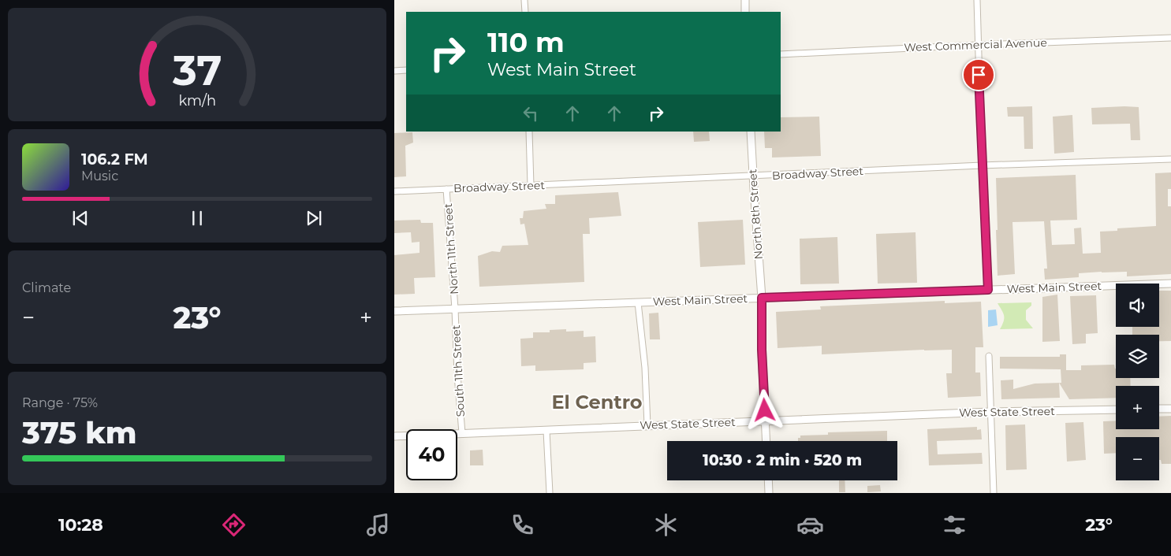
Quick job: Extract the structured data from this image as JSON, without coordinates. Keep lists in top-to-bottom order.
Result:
{
  "streets": {
    "street": [
      "West Commercial Avenue",
      "Broadway Street",
      "North 8th Street",
      "North 11th Street",
      "West Main Street",
      "South 11th Street",
      "West State Street"
    ]
  },
  "crossings": [
    ["Broadway Street", "North 8th Street"],
    ["Broadway Street", "North 11th Street"],
    ["North 8th Street", "West Main Street"],
    ["North 8th Street", "West State Street"],
    ["North 11th Street", "West Main Street"],
    ["North 11th Street", "South 11th Street"],
    ["West Main Street", "South 11th Street"],
    ["South 11th Street", "West State Street"]
  ],
  "districts": ["El Centro"],
  "page": {
    "turn": ["110 m", "West Main Street"],
    "song": ["106.2 FM", "Music"],
    "tile": [
      "Climate",
      ["Range · 75%", "375 km"]
    ],
    "map_buttons": ["+", "−"],
    "heat": ["−", "23°", "+"],
    "limit": "40",
    "trip": "10:30 · 2 min · 520 m",
    "tabs": ["10:28", "23°"],
    "gauge": ["37", "km/h"]
  }
}
